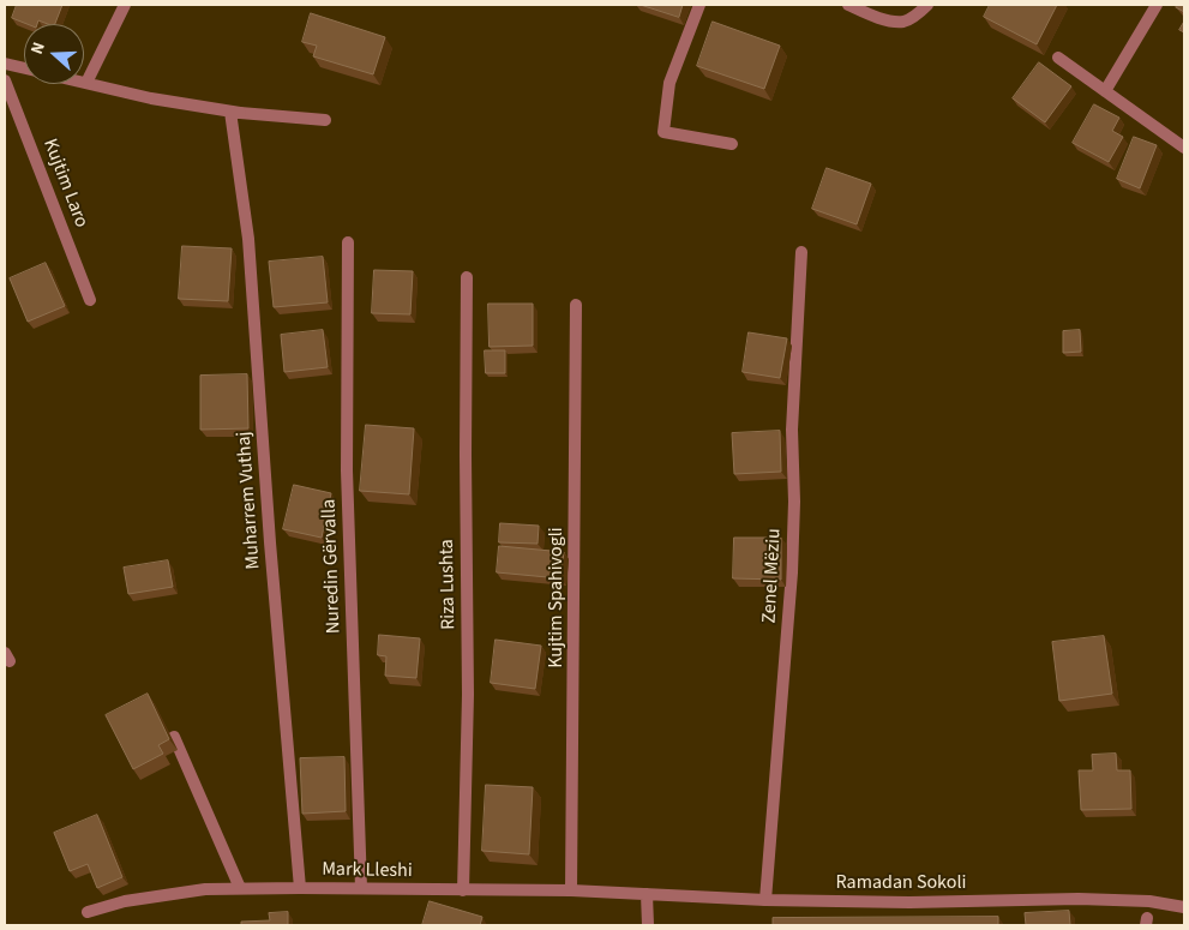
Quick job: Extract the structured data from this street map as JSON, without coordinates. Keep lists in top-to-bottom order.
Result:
{
  "streets": {
    "street": [
      "Kujtim Laro",
      "Muharrem Vuthaj",
      "Nuredin Gërvalla",
      "Zenel Mëziu",
      "Riza Lushta",
      "Kujtim Spahivogli",
      "Mark Lleshi",
      "Ramadan Sokoli"
    ]
  },
  "crossings": [
    ["Muharrem Vuthaj", "Mark Lleshi"],
    ["Nuredin Gërvalla", "Mark Lleshi"],
    ["Zenel Mëziu", "Ramadan Sokoli"],
    ["Riza Lushta", "Mark Lleshi"],
    ["Kujtim Spahivogli", "Mark Lleshi"],
    ["Mark Lleshi", "Ramadan Sokoli"]
  ],
  "north": "left"
}
